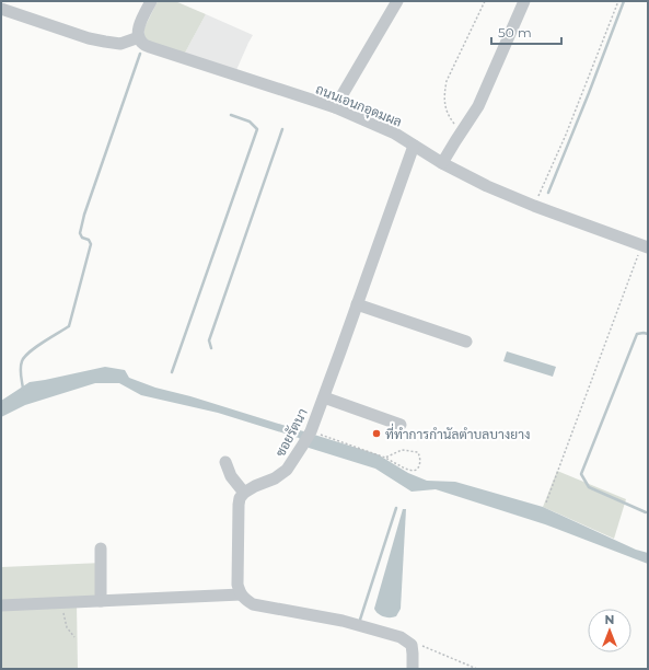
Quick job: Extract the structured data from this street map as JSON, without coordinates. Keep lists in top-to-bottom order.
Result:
{
  "streets": {
    "street": ["ถนนเอนกอุดมผล", "ซอยรัตนา"]
  },
  "crossings": [
    ["ถนนเอนกอุดมผล", "ซอยรัตนา"]
  ],
  "places": ["ที่ทำการกำนัลตำบลบางยาง"],
  "scale_bar": "50 m",
  "north": "top"
}
